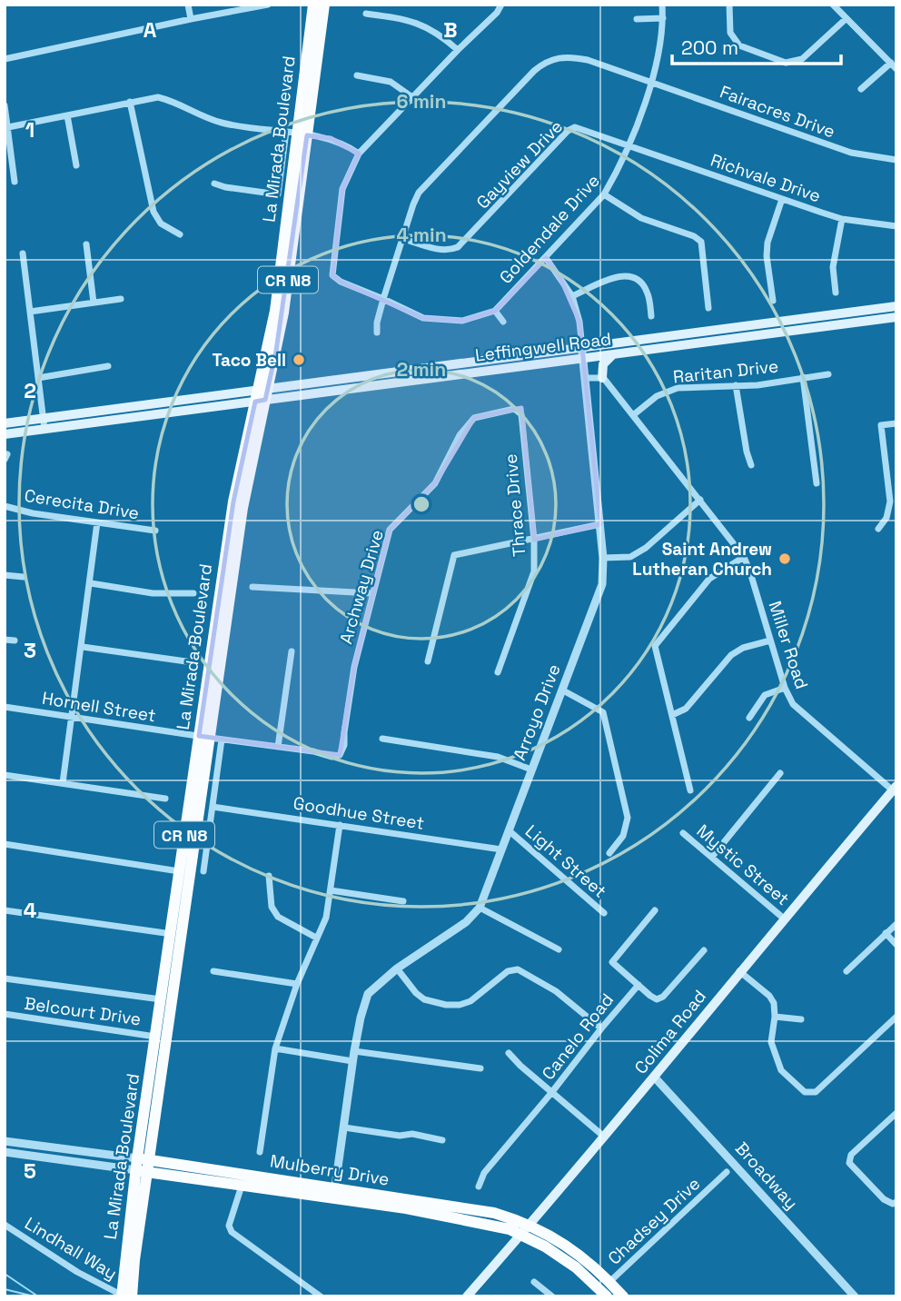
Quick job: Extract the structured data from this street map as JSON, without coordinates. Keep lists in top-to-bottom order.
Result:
{
  "streets": {
    "main road": [
      "La Mirada Boulevard",
      "CR N8",
      "Leffingwell Road",
      "Colima Road",
      "Mulberry Drive"
    ],
    "street": [
      "Fairacres Drive",
      "Gayview Drive",
      "Richvale Drive",
      "Goldendale Drive",
      "Raritan Drive",
      "Cerecita Drive",
      "Thrace Drive",
      "Archway Drive",
      "Miller Road",
      "Hornell Street",
      "Arroyo Drive",
      "Goodhue Street",
      "Light Street",
      "Mystic Street",
      "Belcourt Drive",
      "Canelo Road",
      "Broadway",
      "Chadsey Drive",
      "Lindhall Way"
    ]
  },
  "crossings": [
    ["Fairacres Drive", "Gayview Drive"],
    ["Fairacres Drive", "Goldendale Drive"],
    ["La Mirada Boulevard", "Leffingwell Road"],
    ["La Mirada Boulevard", "Hornell Street"],
    ["La Mirada Boulevard", "Goodhue Street"],
    ["La Mirada Boulevard", "Belcourt Drive"],
    ["La Mirada Boulevard", "Mulberry Drive"],
    ["La Mirada Boulevard", "Lindhall Way"],
    ["Gayview Drive", "Richvale Drive"],
    ["Gayview Drive", "Goldendale Drive"],
    ["Richvale Drive", "Goldendale Drive"],
    ["Goldendale Drive", "Arroyo Drive"],
    ["Leffingwell Road", "Arroyo Drive"],
    ["Raritan Drive", "Miller Road"],
    ["Thrace Drive", "Archway Drive"],
    ["Archway Drive", "Hornell Street"],
    ["Miller Road", "Colima Road"],
    ["Arroyo Drive", "Goodhue Street"],
    ["Arroyo Drive", "Light Street"],
    ["Arroyo Drive", "Mulberry Drive"],
    ["Mystic Street", "Colima Road"],
    ["Colima Road", "Mulberry Drive"],
    ["Colima Road", "Broadway"],
    ["Mulberry Drive", "Chadsey Drive"]
  ],
  "places": ["Taco Bell", "Saint Andrew Lutheran Church"],
  "scale_bar": "200 m",
  "grid": {
    "columns": ["A", "B"],
    "rows": [
      "1",
      "2",
      "3",
      "4",
      "5"
    ]
  },
  "rings": ["6 min", "4 min", "2 min"]
}
